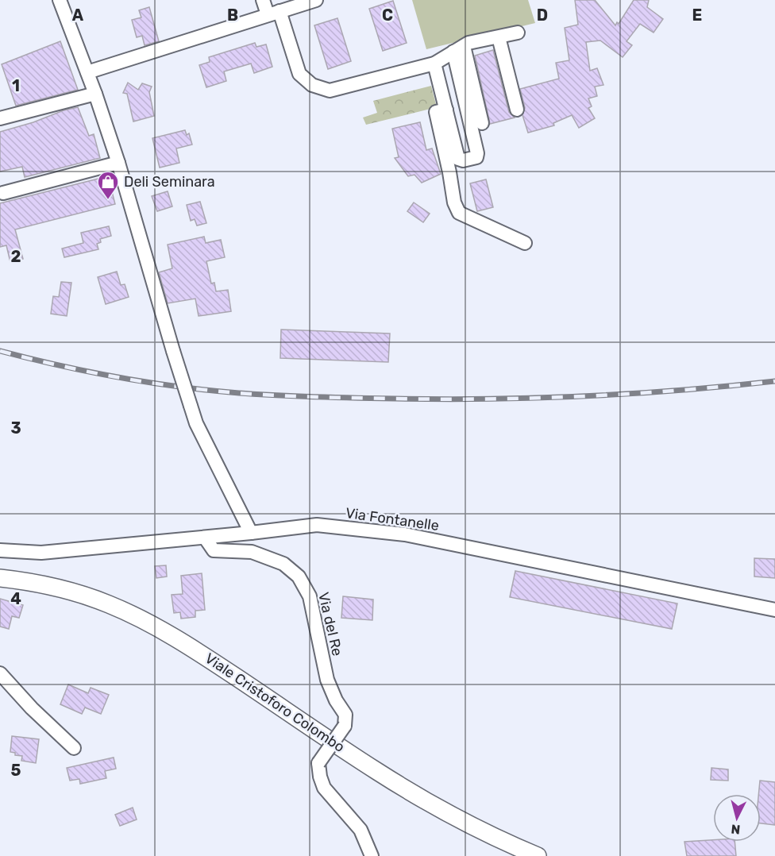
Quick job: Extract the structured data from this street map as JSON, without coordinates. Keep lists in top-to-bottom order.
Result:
{
  "streets": {
    "main road": ["Viale Cristoforo Colombo"],
    "street": ["Via Fontanelle", "Via del Re"]
  },
  "crossings": [
    ["Via Fontanelle", "Via del Re"]
  ],
  "places": {
    "shop": ["Deli Seminara"]
  },
  "north": "bottom",
  "grid": {
    "columns": [
      "A",
      "B",
      "C",
      "D",
      "E"
    ],
    "rows": [
      "1",
      "2",
      "3",
      "4",
      "5"
    ]
  }
}
